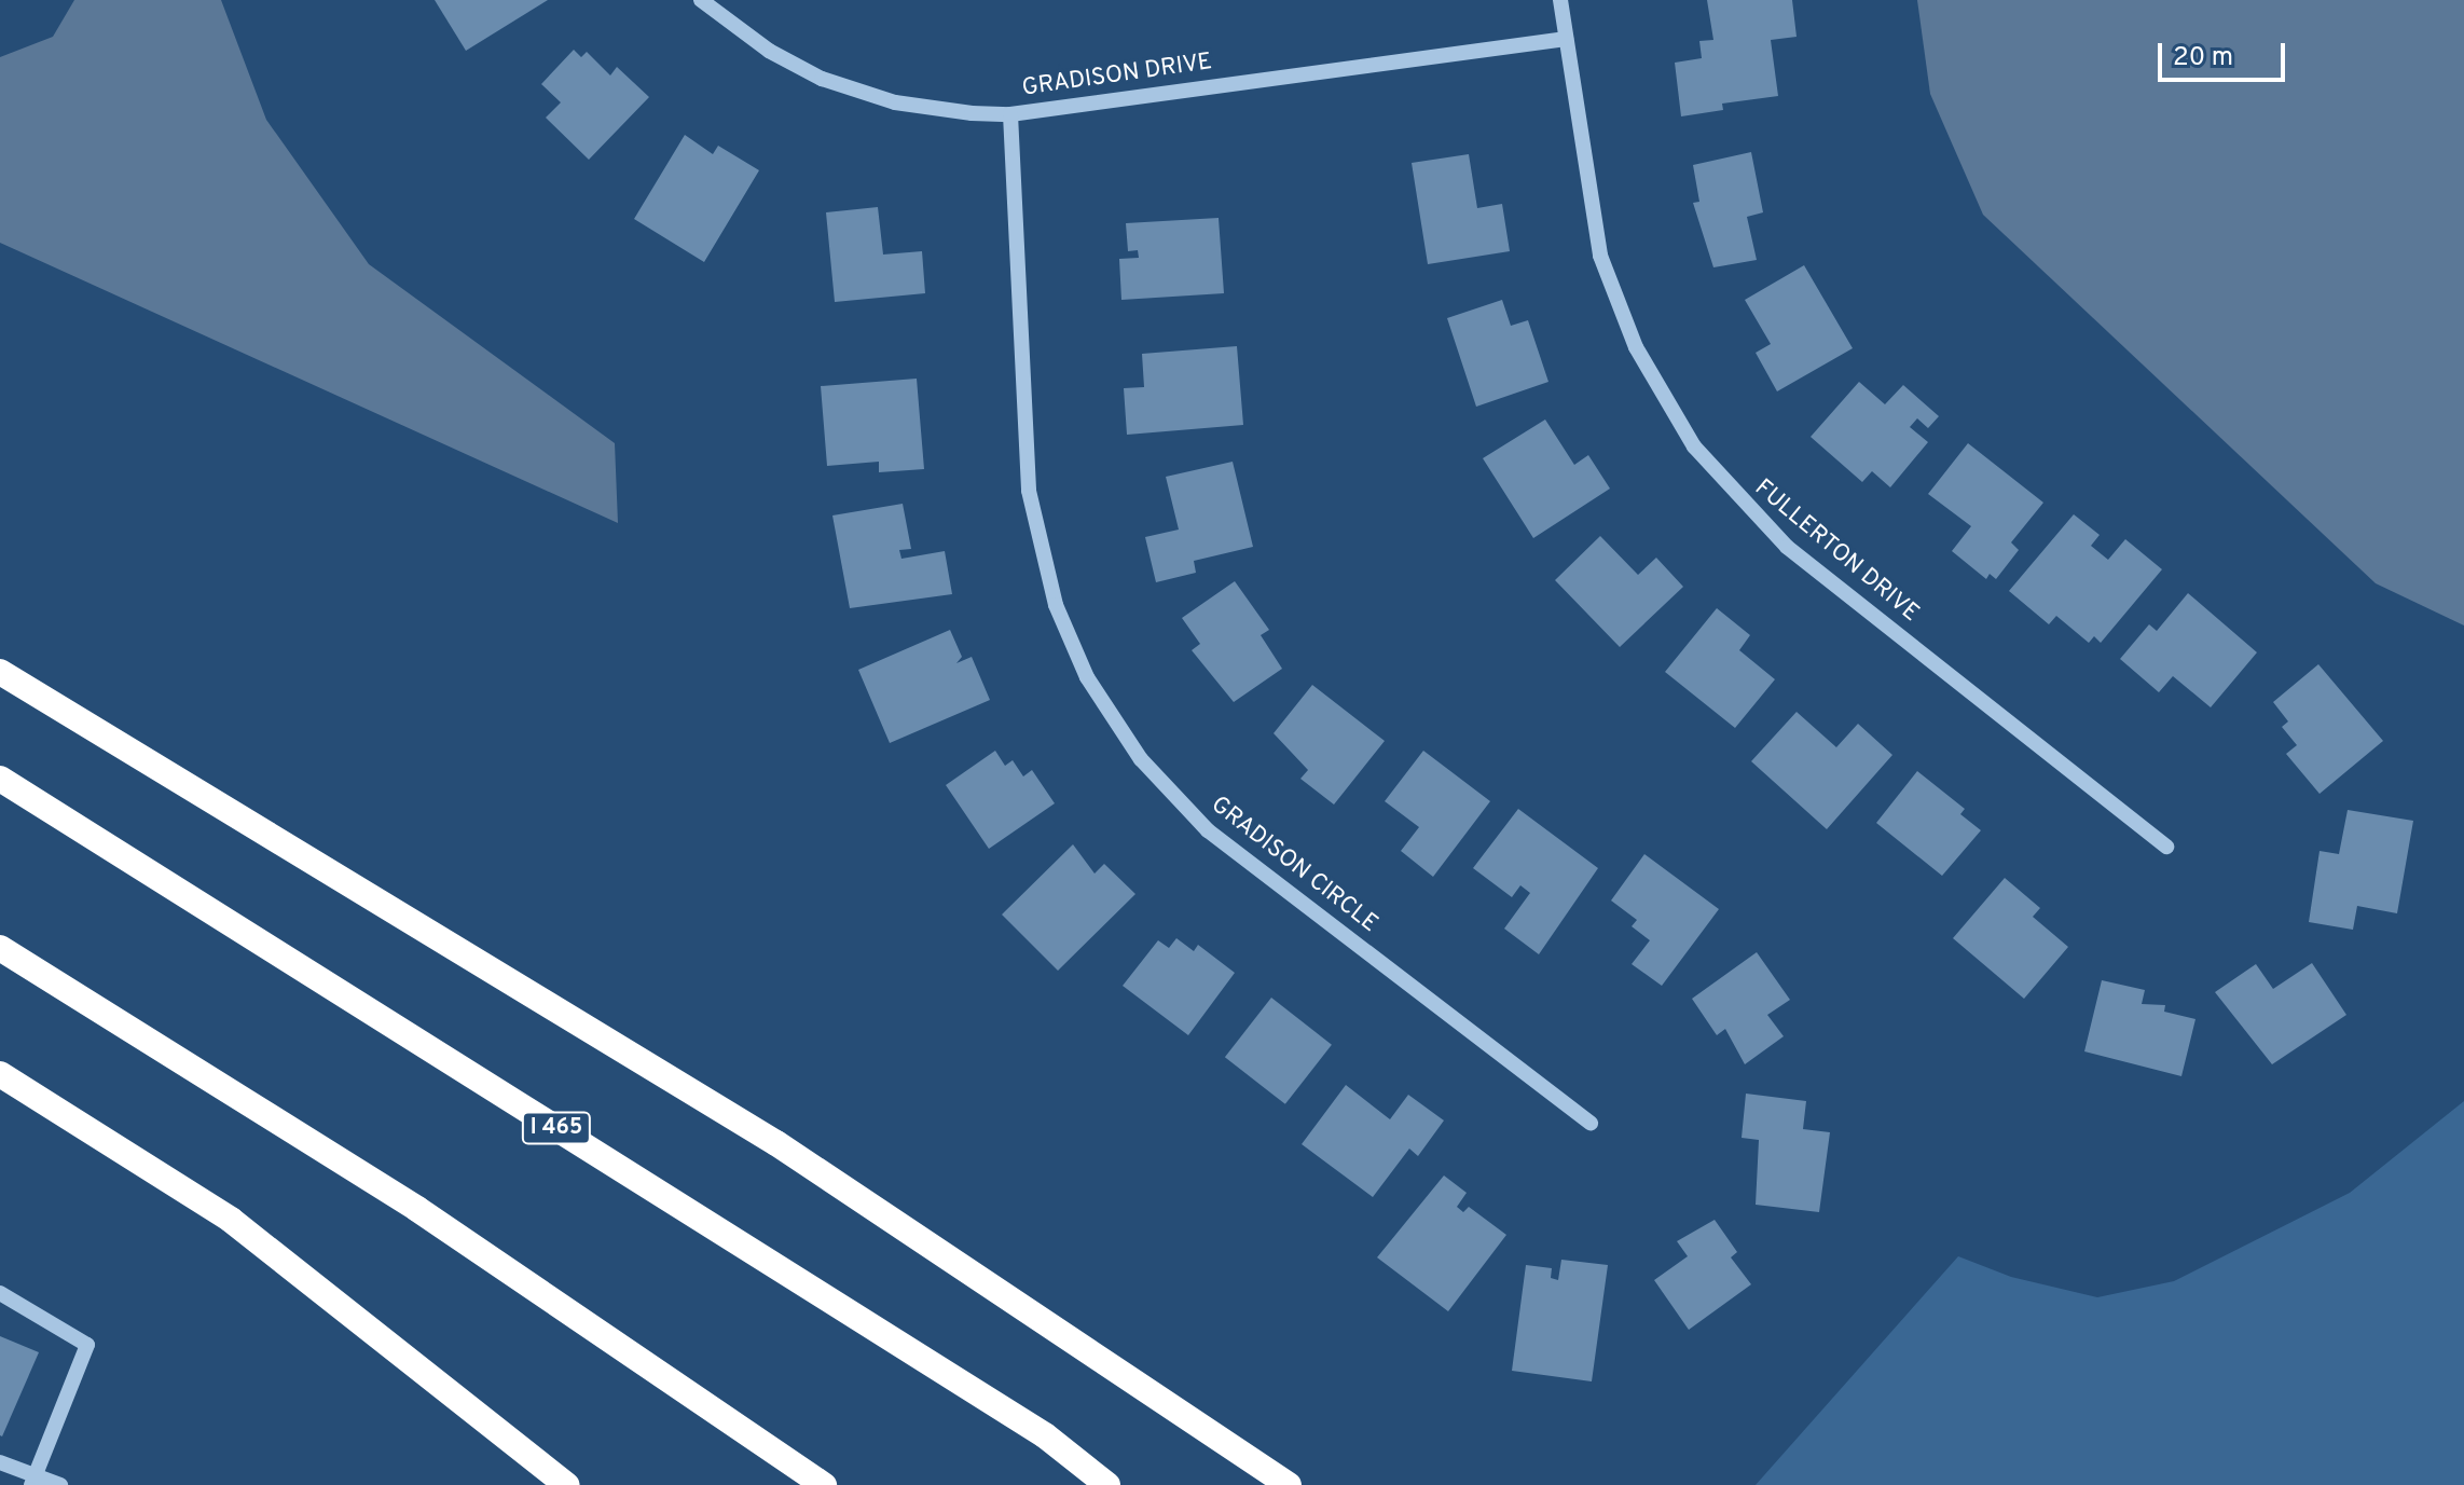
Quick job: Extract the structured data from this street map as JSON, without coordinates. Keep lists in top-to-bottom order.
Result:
{
  "streets": {
    "highway": ["I 465"],
    "street": ["GRADISON DRIVE", "FULLERTON DRIVE", "GRADISON CIRCLE"]
  },
  "crossings": [
    ["GRADISON DRIVE", "FULLERTON DRIVE"],
    ["GRADISON DRIVE", "GRADISON CIRCLE"]
  ],
  "scale_bar": "20 m"
}
